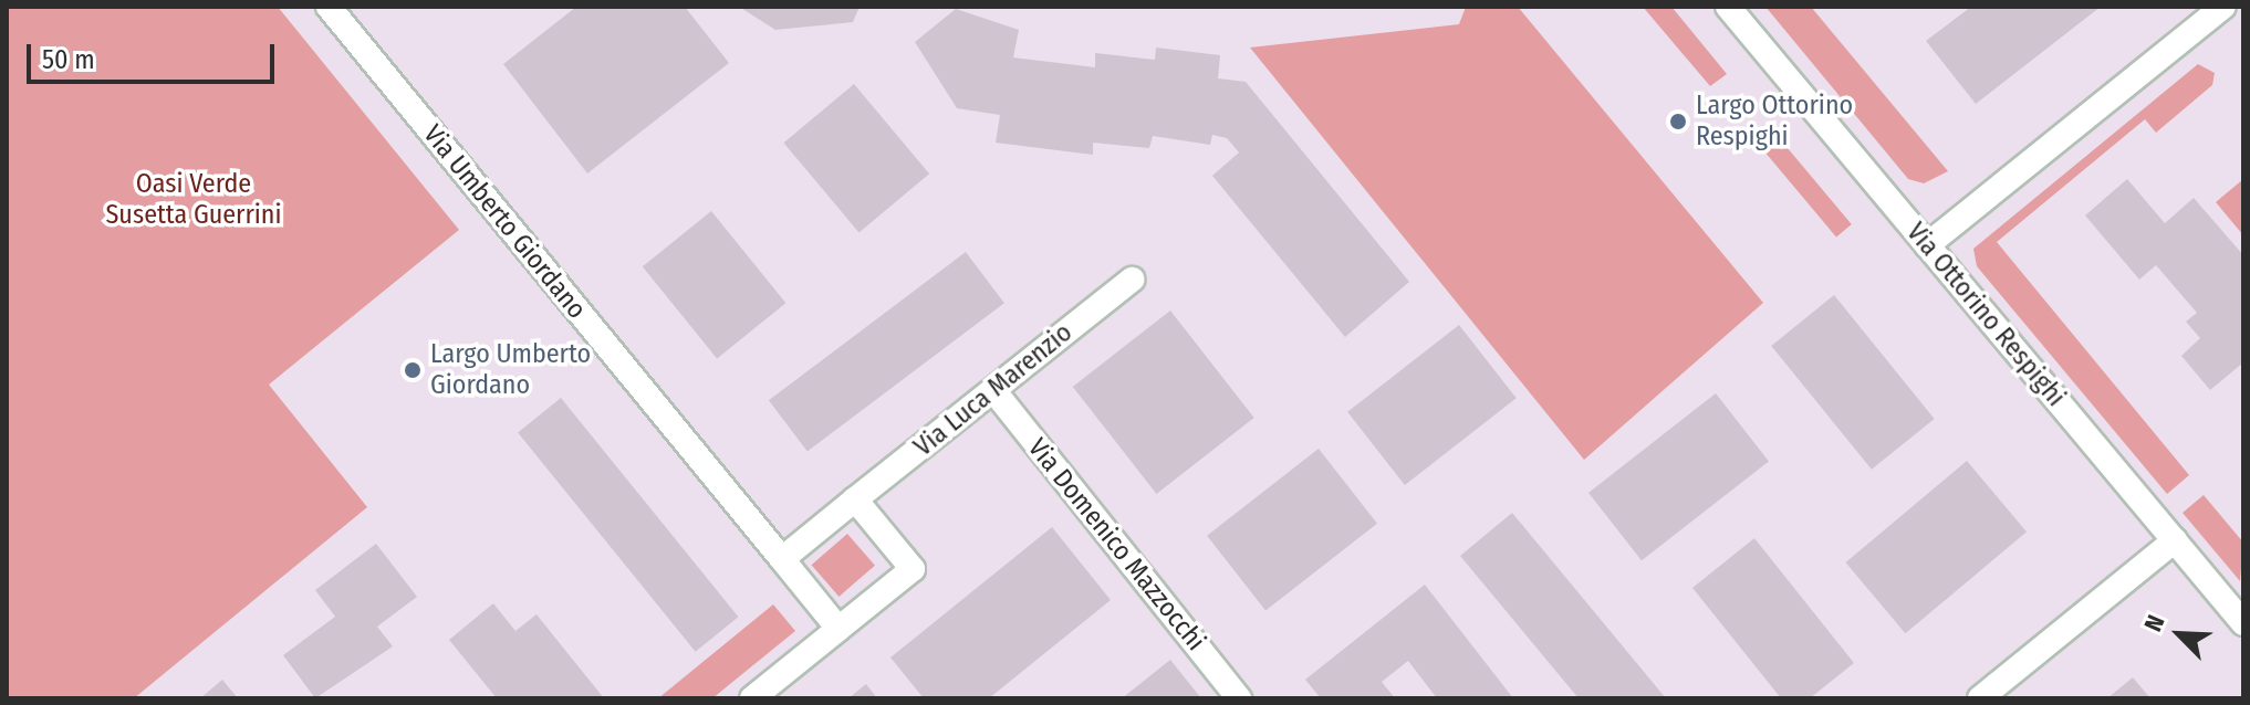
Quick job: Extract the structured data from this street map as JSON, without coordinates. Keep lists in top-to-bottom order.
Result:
{
  "streets": {
    "street": [
      "Via Umberto Giordano",
      "Via Ottorino Respighi",
      "Via Luca Marenzio",
      "Via Domenico Mazzocchi"
    ]
  },
  "crossings": [
    ["Via Umberto Giordano", "Via Luca Marenzio"],
    ["Via Luca Marenzio", "Via Domenico Mazzocchi"]
  ],
  "parks": ["Oasi Verde Susetta Guerrini"],
  "places": ["Largo Ottorino Respighi", "Largo Umberto Giordano"],
  "scale_bar": "50 m",
  "north": "top left"
}
